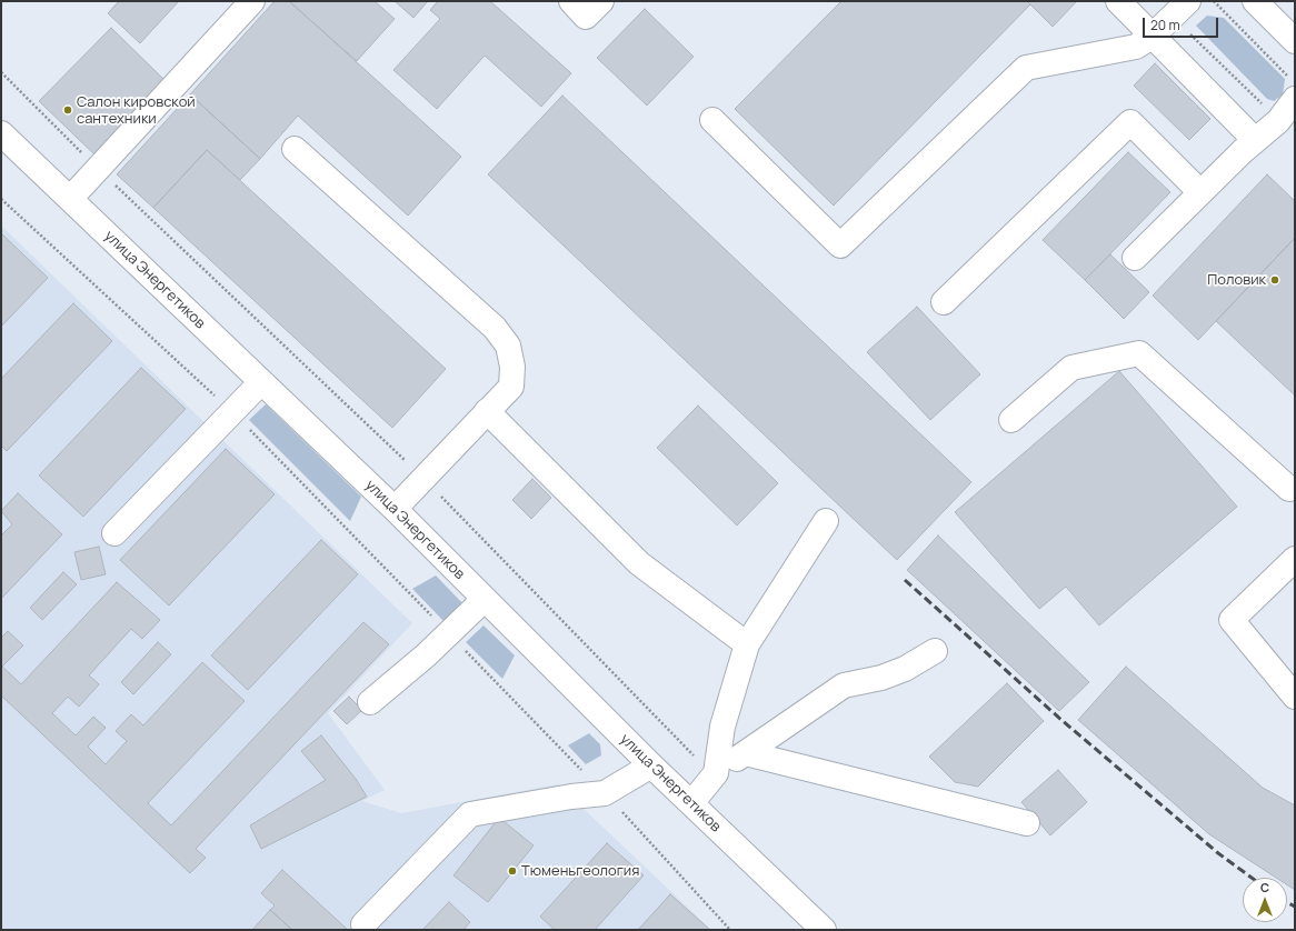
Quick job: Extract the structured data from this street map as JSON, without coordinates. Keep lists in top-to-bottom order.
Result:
{
  "streets": {
    "street": ["улица Энергетиков"]
  },
  "places": ["Салон кировской сантехники", "Половик", "Тюменьгеология"],
  "scale_bar": "20 m",
  "north": "top"
}
